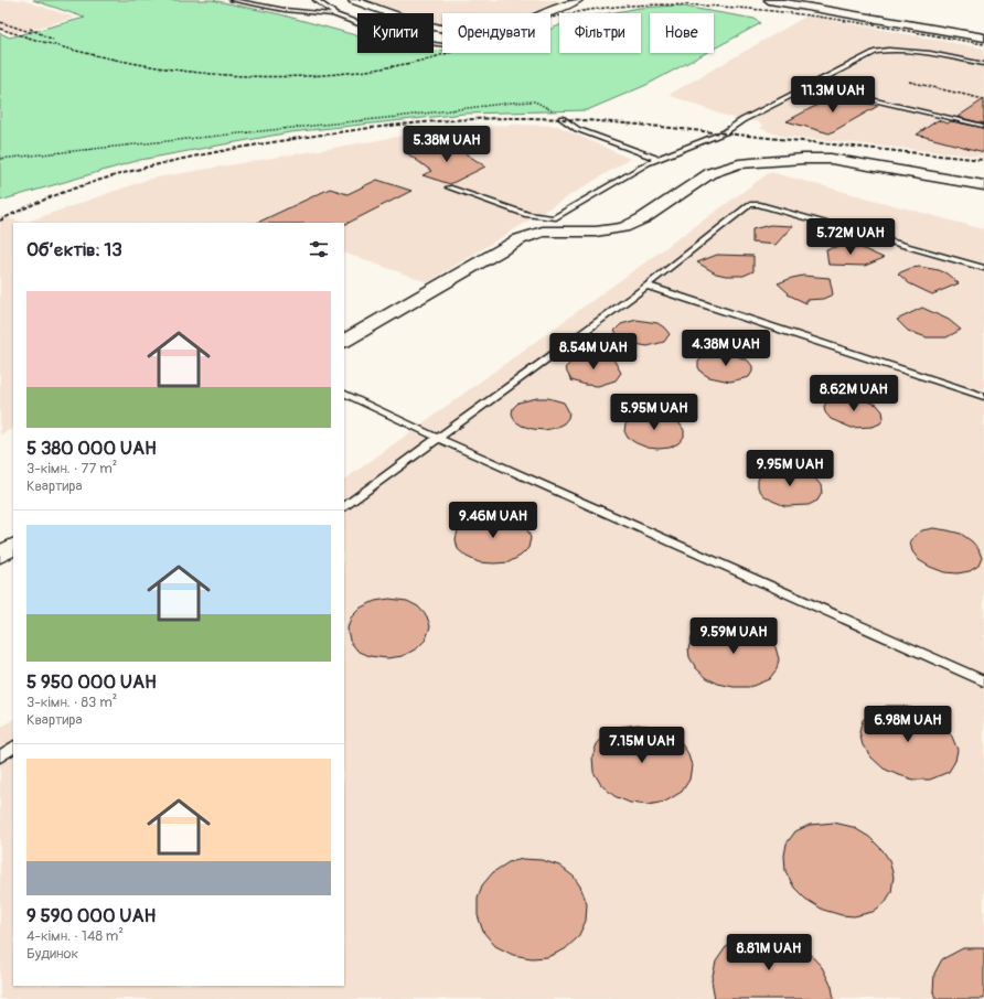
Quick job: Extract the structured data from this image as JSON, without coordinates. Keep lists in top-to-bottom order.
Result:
{
  "page": {
    "chip": [
      "Купити",
      "Орендувати",
      "Фільтри",
      "Нове"
    ],
    "price": [
      "11.3M UAH",
      "5.38M UAH",
      "5.72M UAH",
      "4.38M UAH",
      "8.54M UAH",
      "8.62M UAH",
      "5.95M UAH",
      "9.95M UAH",
      "9.46M UAH",
      "9.59M UAH",
      "6.98M UAH",
      "7.15M UAH",
      "8.81M UAH"
    ],
    "heading": "Об’єктів: 13",
    "list": [
      {
        "name": "5 380 000 UAH",
        "note": "3-кімн. · 77 m² · Квартира"
      },
      {
        "name": "5 950 000 UAH",
        "note": "3-кімн. · 83 m² · Квартира"
      },
      {
        "name": "9 590 000 UAH",
        "note": "4-кімн. · 148 m² · Будинок"
      }
    ]
  }
}
